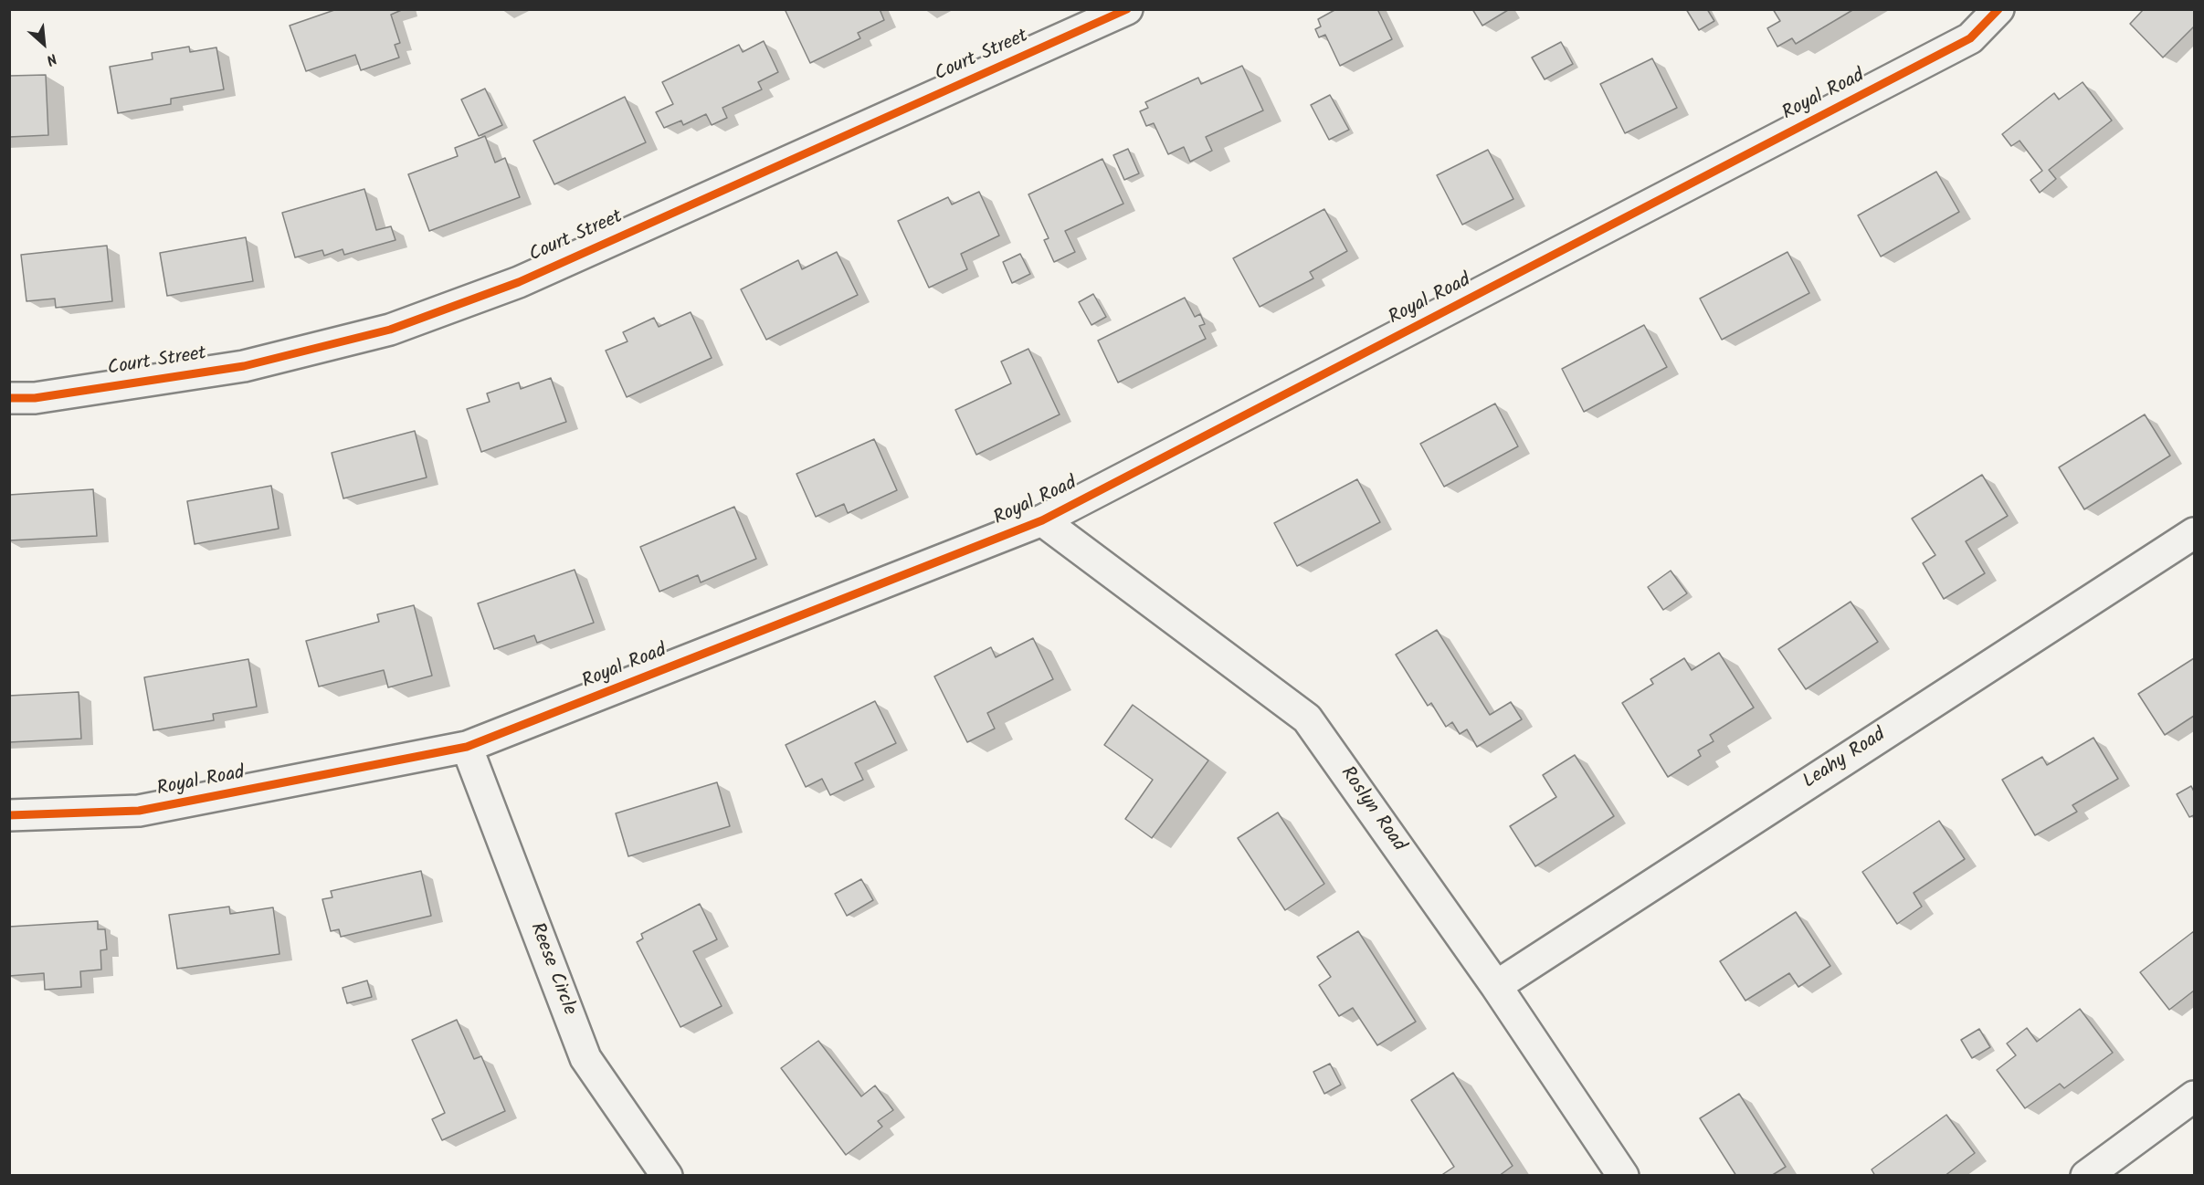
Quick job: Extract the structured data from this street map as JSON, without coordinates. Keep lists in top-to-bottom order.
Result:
{
  "streets": {
    "street": [
      "Court Street",
      "Royal Road",
      "Leahy Road",
      "Roslyn Road",
      "Reese Circle"
    ]
  },
  "crossings": [
    ["Royal Road", "Roslyn Road"],
    ["Royal Road", "Reese Circle"],
    ["Leahy Road", "Roslyn Road"]
  ],
  "north": "bottom right"
}
